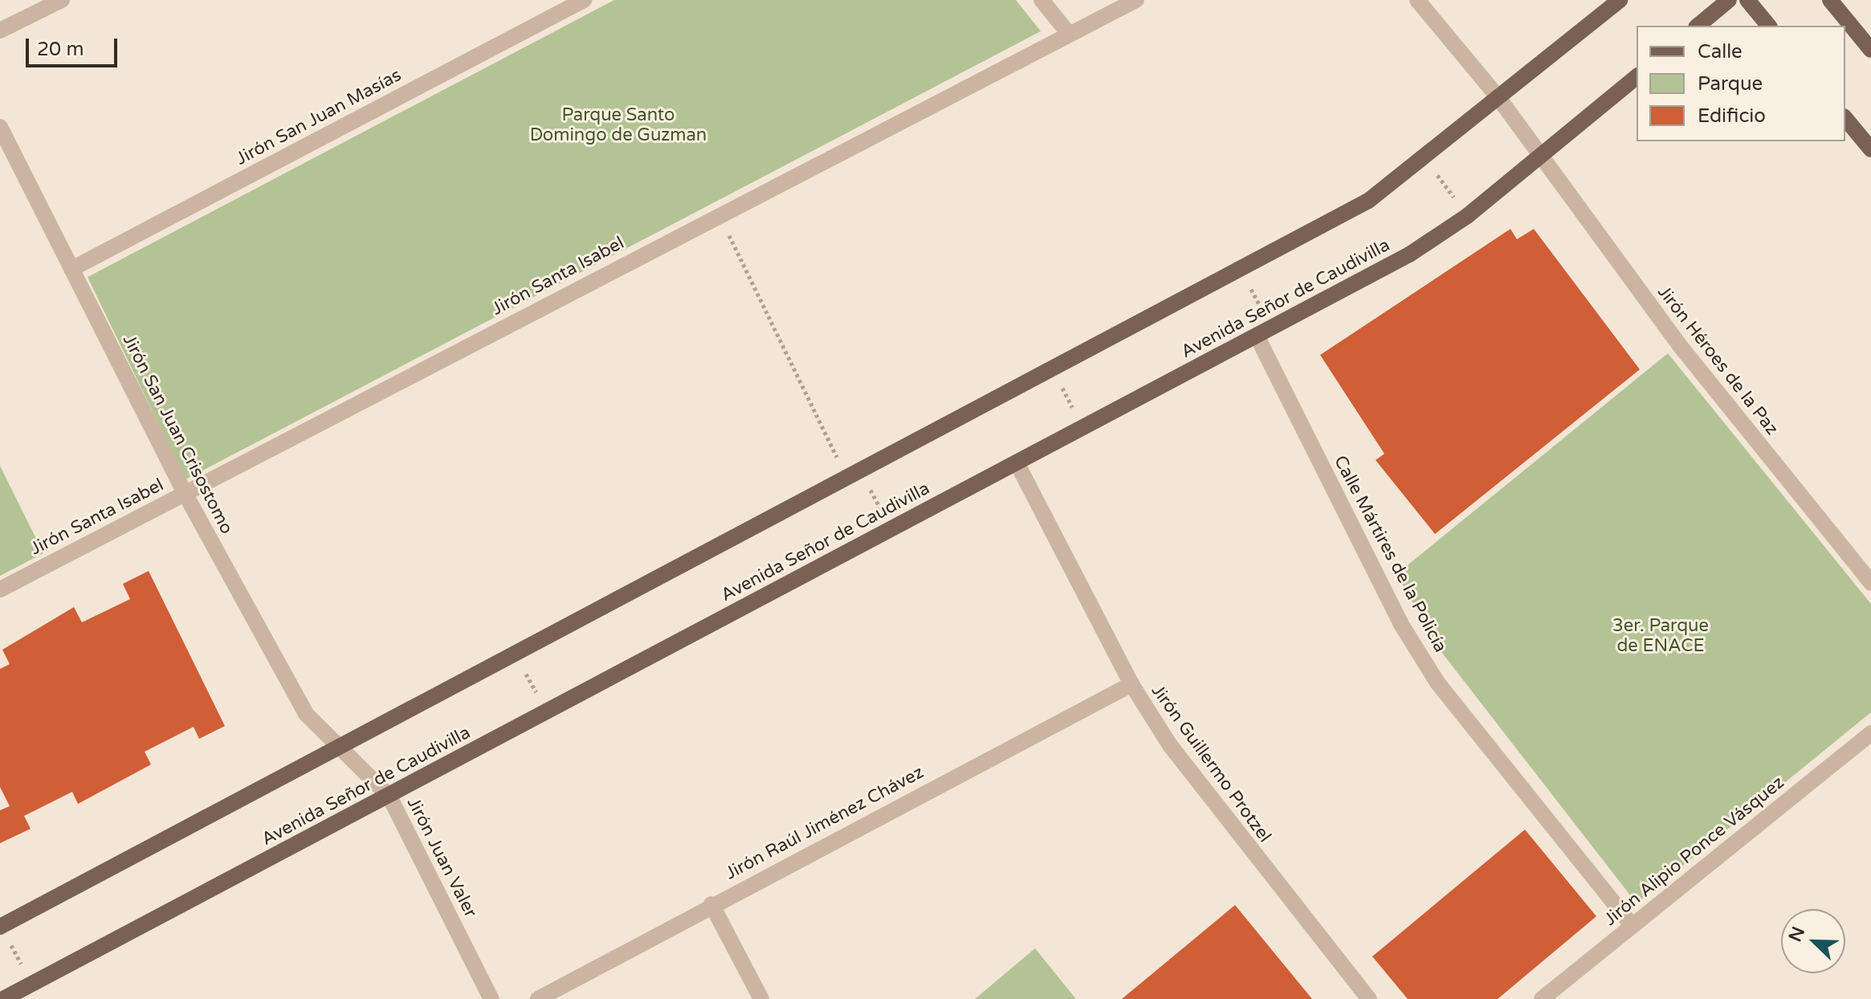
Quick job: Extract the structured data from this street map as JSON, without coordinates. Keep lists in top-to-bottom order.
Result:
{
  "streets": {
    "main road": ["Avenida Señor de Caudivilla"],
    "street": [
      "Jirón San Juan Masías",
      "Jirón Santa Isabel",
      "Jirón Héroes de la Paz",
      "Jirón San Juan Crisostomo",
      "Calle Mártires de la Policía",
      "Jirón Guillermo Protzel",
      "Jirón Raúl Jiménez Chávez",
      "Jirón Alipio Ponce Vásquez",
      "Jirón Juan Valer"
    ]
  },
  "crossings": [
    ["Jirón San Juan Masías", "Jirón San Juan Crisostomo"],
    ["Jirón Santa Isabel", "Jirón San Juan Crisostomo"],
    ["Avenida Señor de Caudivilla", "Jirón Héroes de la Paz"],
    ["Avenida Señor de Caudivilla", "Calle Mártires de la Policía"],
    ["Avenida Señor de Caudivilla", "Jirón Guillermo Protzel"],
    ["Avenida Señor de Caudivilla", "Jirón Juan Valer"],
    ["Jirón San Juan Crisostomo", "Jirón Juan Valer"],
    ["Calle Mártires de la Policía", "Jirón Alipio Ponce Vásquez"],
    ["Jirón Guillermo Protzel", "Jirón Raúl Jiménez Chávez"]
  ],
  "parks": ["Parque Santo Domingo de Guzman", "3er. Parque de ENACE"],
  "legend": ["Calle", "Parque", "Edificio"],
  "scale_bar": "20 m",
  "north": "top left"
}
